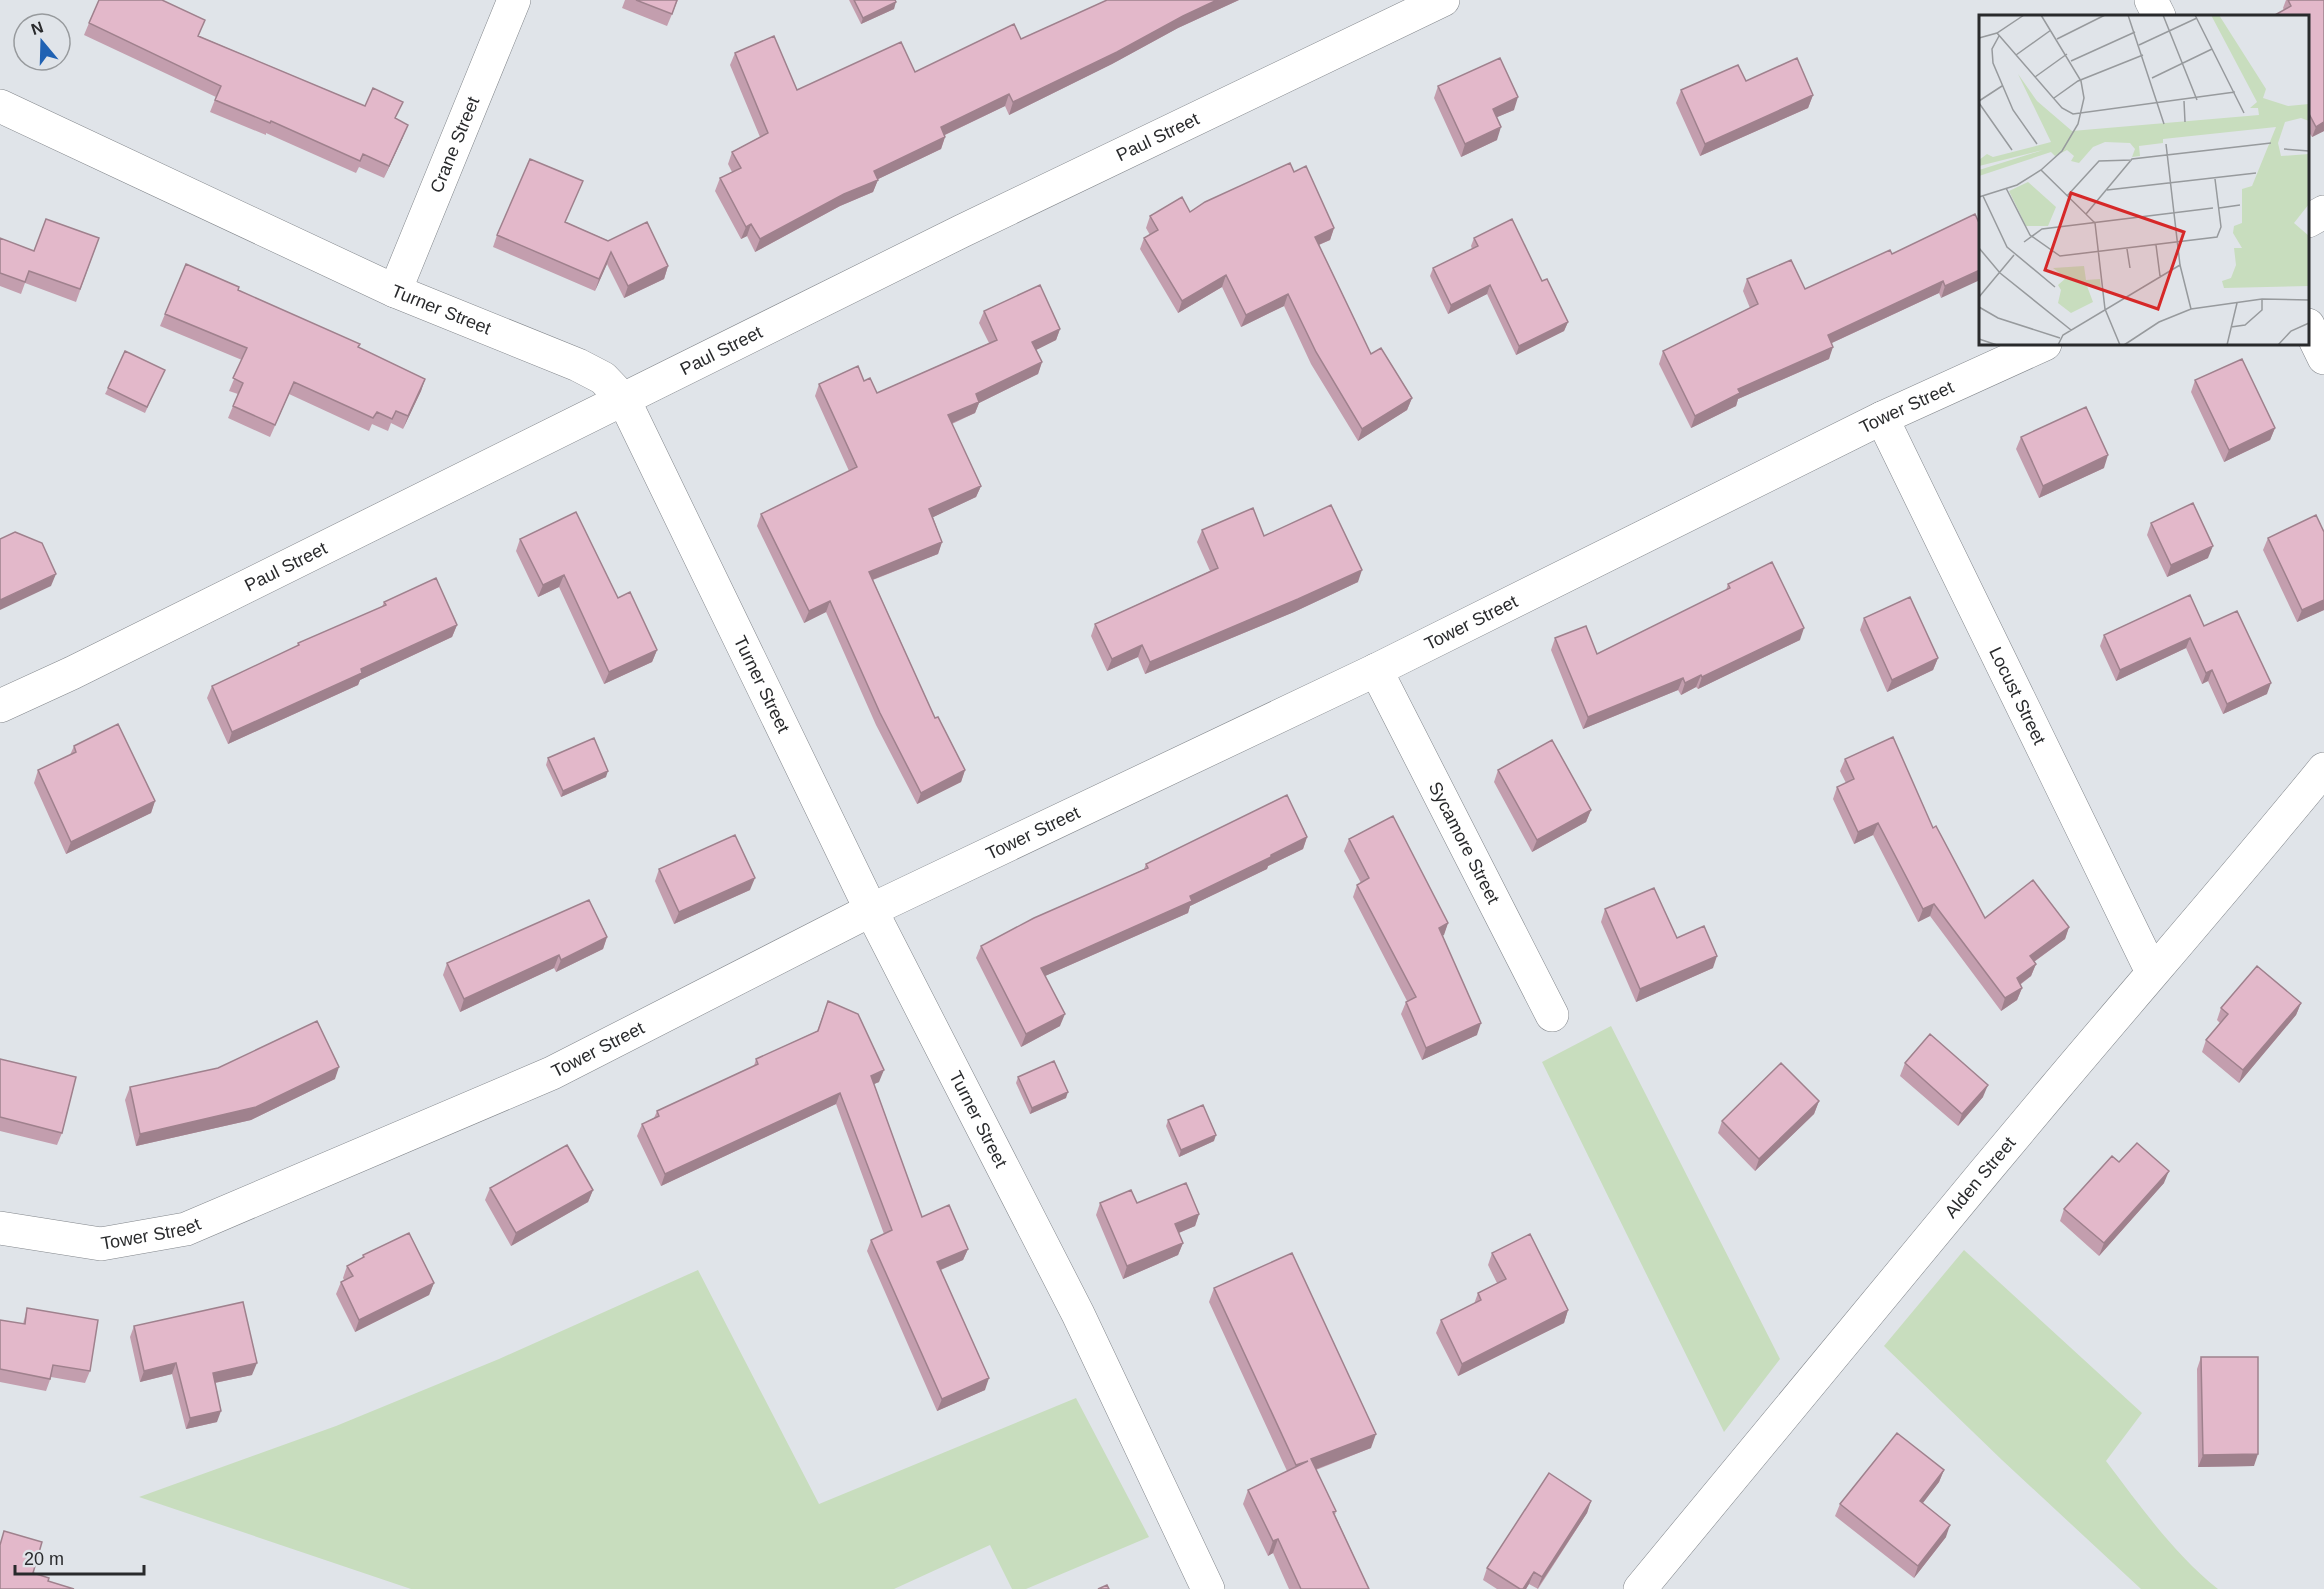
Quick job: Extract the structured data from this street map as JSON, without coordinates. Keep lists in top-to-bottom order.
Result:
{
  "streets": {
    "street": [
      "Paul Street",
      "Crane Street",
      "Turner Street",
      "Tower Street",
      "Locust Street",
      "Sycamore Street",
      "Alden Street"
    ]
  },
  "crossings": [
    ["Paul Street", "Turner Street"],
    ["Crane Street", "Turner Street"],
    ["Turner Street", "Tower Street"],
    ["Tower Street", "Locust Street"],
    ["Tower Street", "Sycamore Street"],
    ["Locust Street", "Alden Street"]
  ],
  "scale_bar": "20 m",
  "north": "top"
}
